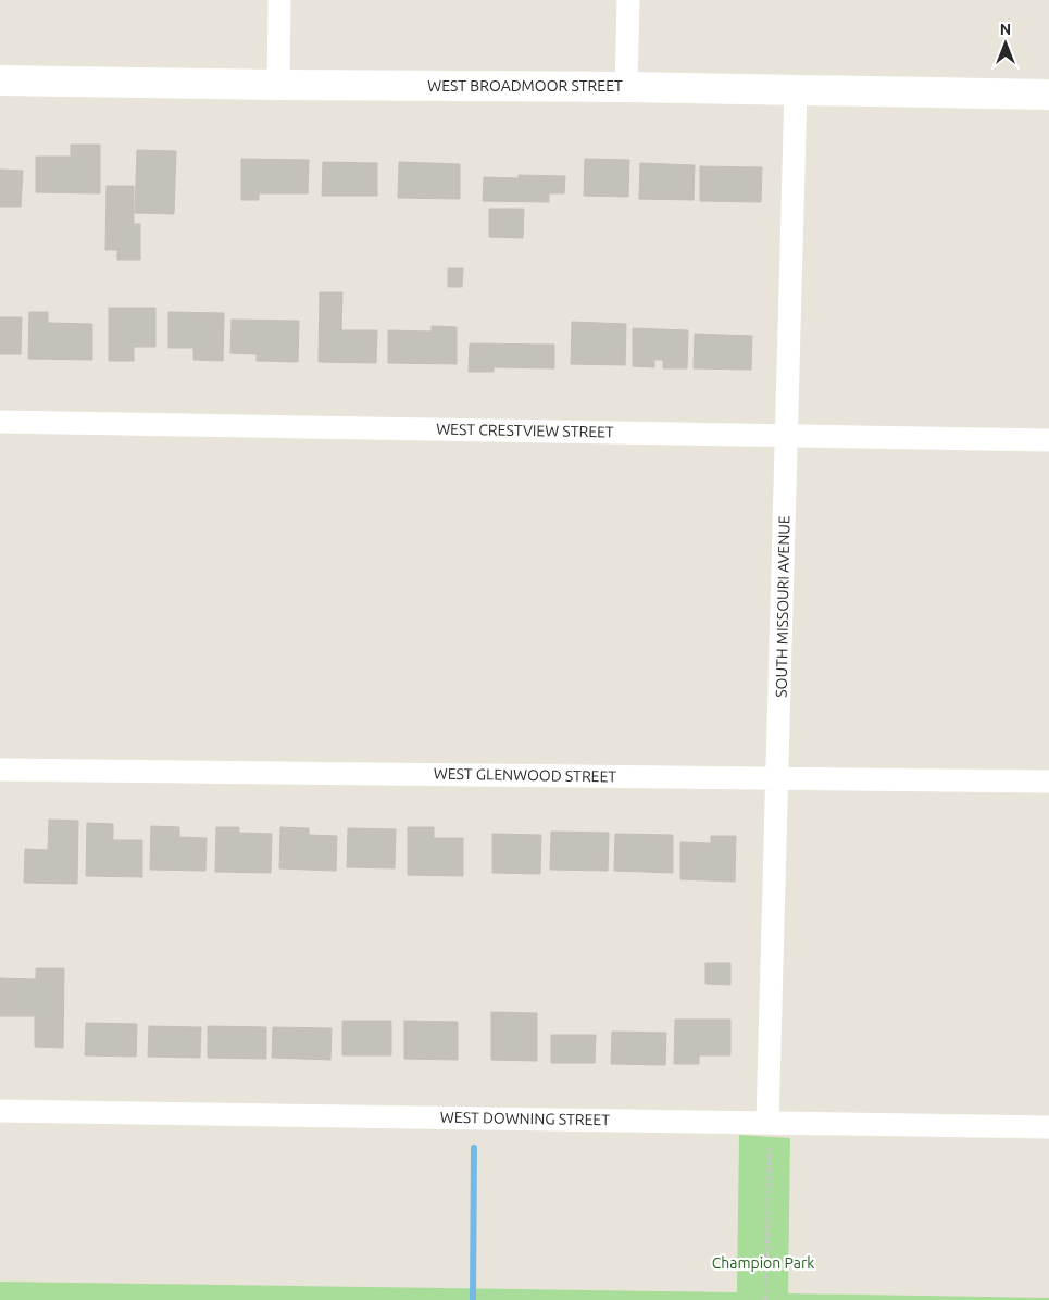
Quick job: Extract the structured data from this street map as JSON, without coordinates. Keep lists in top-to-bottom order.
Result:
{
  "streets": {
    "street": [
      "WEST BROADMOOR STREET",
      "WEST CRESTVIEW STREET",
      "SOUTH MISSOURI AVENUE",
      "WEST GLENWOOD STREET",
      "WEST DOWNING STREET"
    ]
  },
  "crossings": [
    ["WEST BROADMOOR STREET", "SOUTH MISSOURI AVENUE"],
    ["WEST CRESTVIEW STREET", "SOUTH MISSOURI AVENUE"],
    ["SOUTH MISSOURI AVENUE", "WEST GLENWOOD STREET"],
    ["SOUTH MISSOURI AVENUE", "WEST DOWNING STREET"]
  ],
  "parks": ["Champion Park"],
  "north": "top"
}
